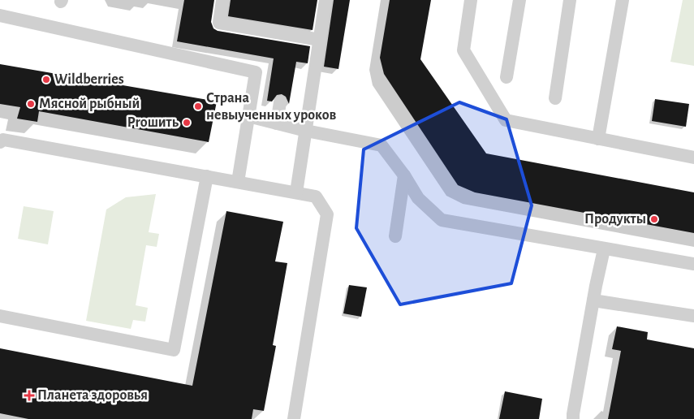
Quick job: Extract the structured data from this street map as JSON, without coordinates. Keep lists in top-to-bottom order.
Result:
{
  "places": {
    "other": [
      "Wildberries",
      "Мясной рыбный",
      "Страна невыученных уроков",
      "Proшить",
      "Продукты"
    ],
    "health": ["Планета здоровья"]
  }
}
